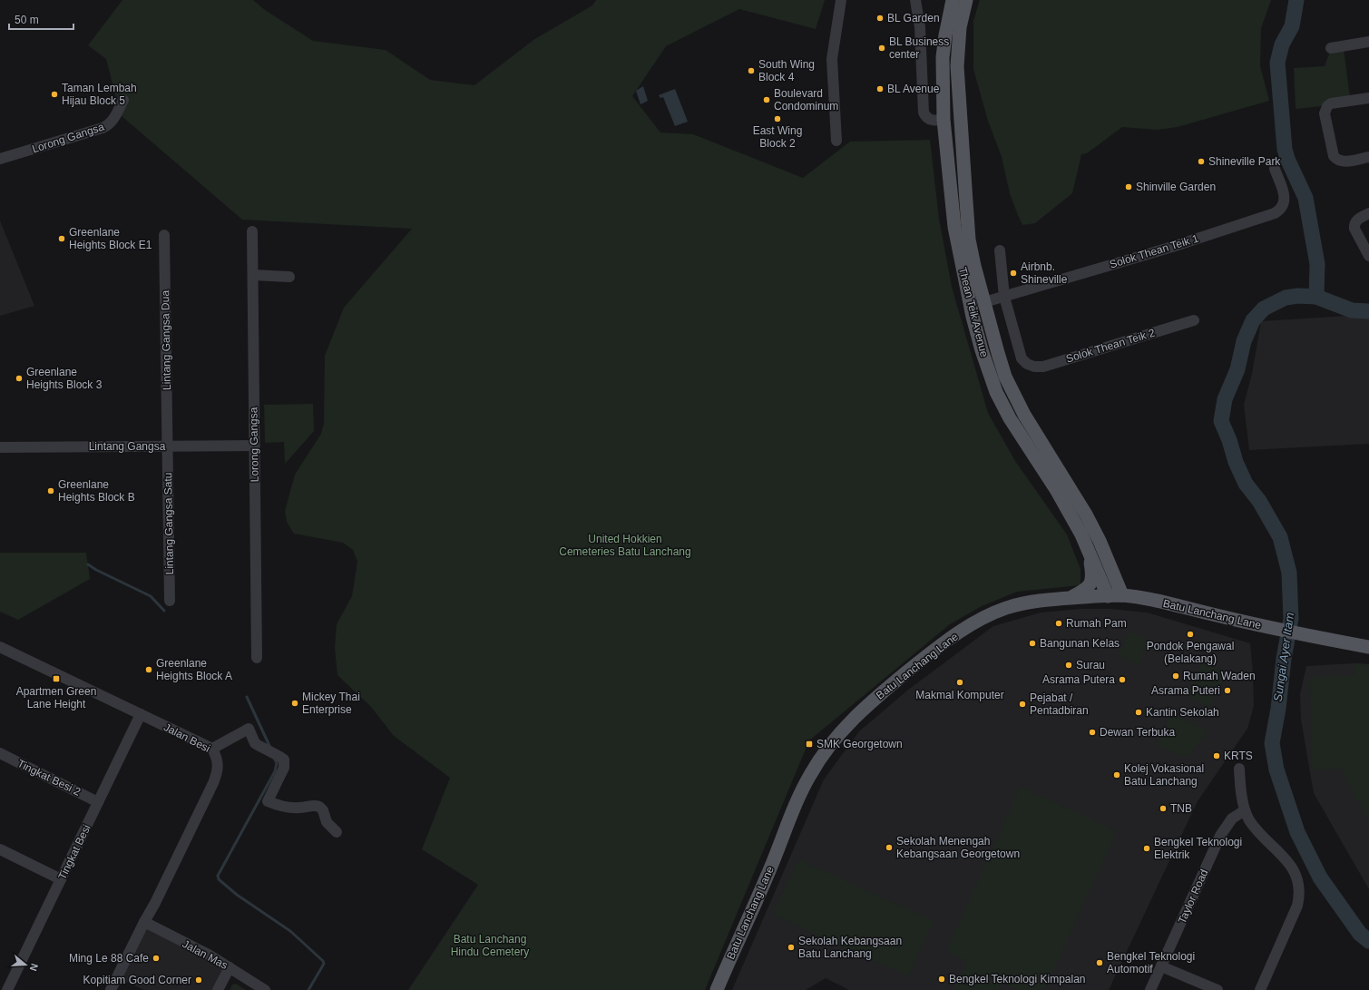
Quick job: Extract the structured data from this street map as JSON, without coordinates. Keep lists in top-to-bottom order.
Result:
{
  "streets": {
    "main road": ["Thean Teik Avenue", "Batu Lanchang Lane"],
    "street": [
      "Lorong Gangsa",
      "Solok Thean Teik 1",
      "Lintang Gangsa Dua",
      "Solok Thean Teik 2",
      "Lintang Gangsa",
      "Lintang Gangsa Satu",
      "Jalan Besi",
      "Tingkat Besi 2",
      "Tingkat Besi",
      "Taylor Road",
      "Jalan Mas"
    ]
  },
  "crossings": [
    ["Lorong Gangsa", "Lintang Gangsa"],
    ["Solok Thean Teik 1", "Thean Teik Avenue"],
    ["Solok Thean Teik 1", "Solok Thean Teik 2"],
    ["Thean Teik Avenue", "Batu Lanchang Lane"],
    ["Lintang Gangsa Dua", "Lintang Gangsa"],
    ["Lintang Gangsa Dua", "Lintang Gangsa Satu"],
    ["Lintang Gangsa", "Lintang Gangsa Satu"],
    ["Jalan Besi", "Tingkat Besi"],
    ["Jalan Besi", "Jalan Mas"],
    ["Tingkat Besi 2", "Tingkat Besi"]
  ],
  "water": ["Sungai Ayer Itam"],
  "parks": ["United Hokkien Cemeteries Batu Lanchang", "Batu Lanchang Hindu Cemetery"],
  "places": {
    "other": [
      "BL Garden",
      "BL Business center",
      "South Wing Block 4",
      "BL Avenue",
      "Taman Lembah Hijau Block 5",
      "Boulevard Condominum",
      "East Wing Block 2",
      "Shineville Park",
      "Shinville Garden",
      "Greenlane Heights Block E1",
      "Airbnb. Shineville",
      "Greenlane Heights Block 3",
      "Greenlane Heights Block B",
      "Rumah Pam",
      "Pondok Pengawal (Belakang)",
      "Bangunan Kelas",
      "Surau",
      "Greenlane Heights Block A",
      "Rumah Waden",
      "Asrama Putera",
      "Makmal Komputer",
      "Asrama Puteri",
      "Mickey Thai Enterprise",
      "Pejabat / Pentadbiran",
      "Kantin Sekolah",
      "Dewan Terbuka",
      "KRTS",
      "Kolej Vokasional Batu Lanchang",
      "TNB",
      "Sekolah Menengah Kebangsaan Georgetown",
      "Bengkel Teknologi Elektrik",
      "Sekolah Kebangsaan Batu Lanchang",
      "Ming Le 88 Cafe",
      "Bengkel Teknologi Automotif",
      "Bengkel Teknologi Kimpalan",
      "Kopitiam Good Corner"
    ],
    "transit": ["Apartmen Green Lane Height", "SMK Georgetown"]
  },
  "scale_bar": "50 m",
  "north": "right"
}
